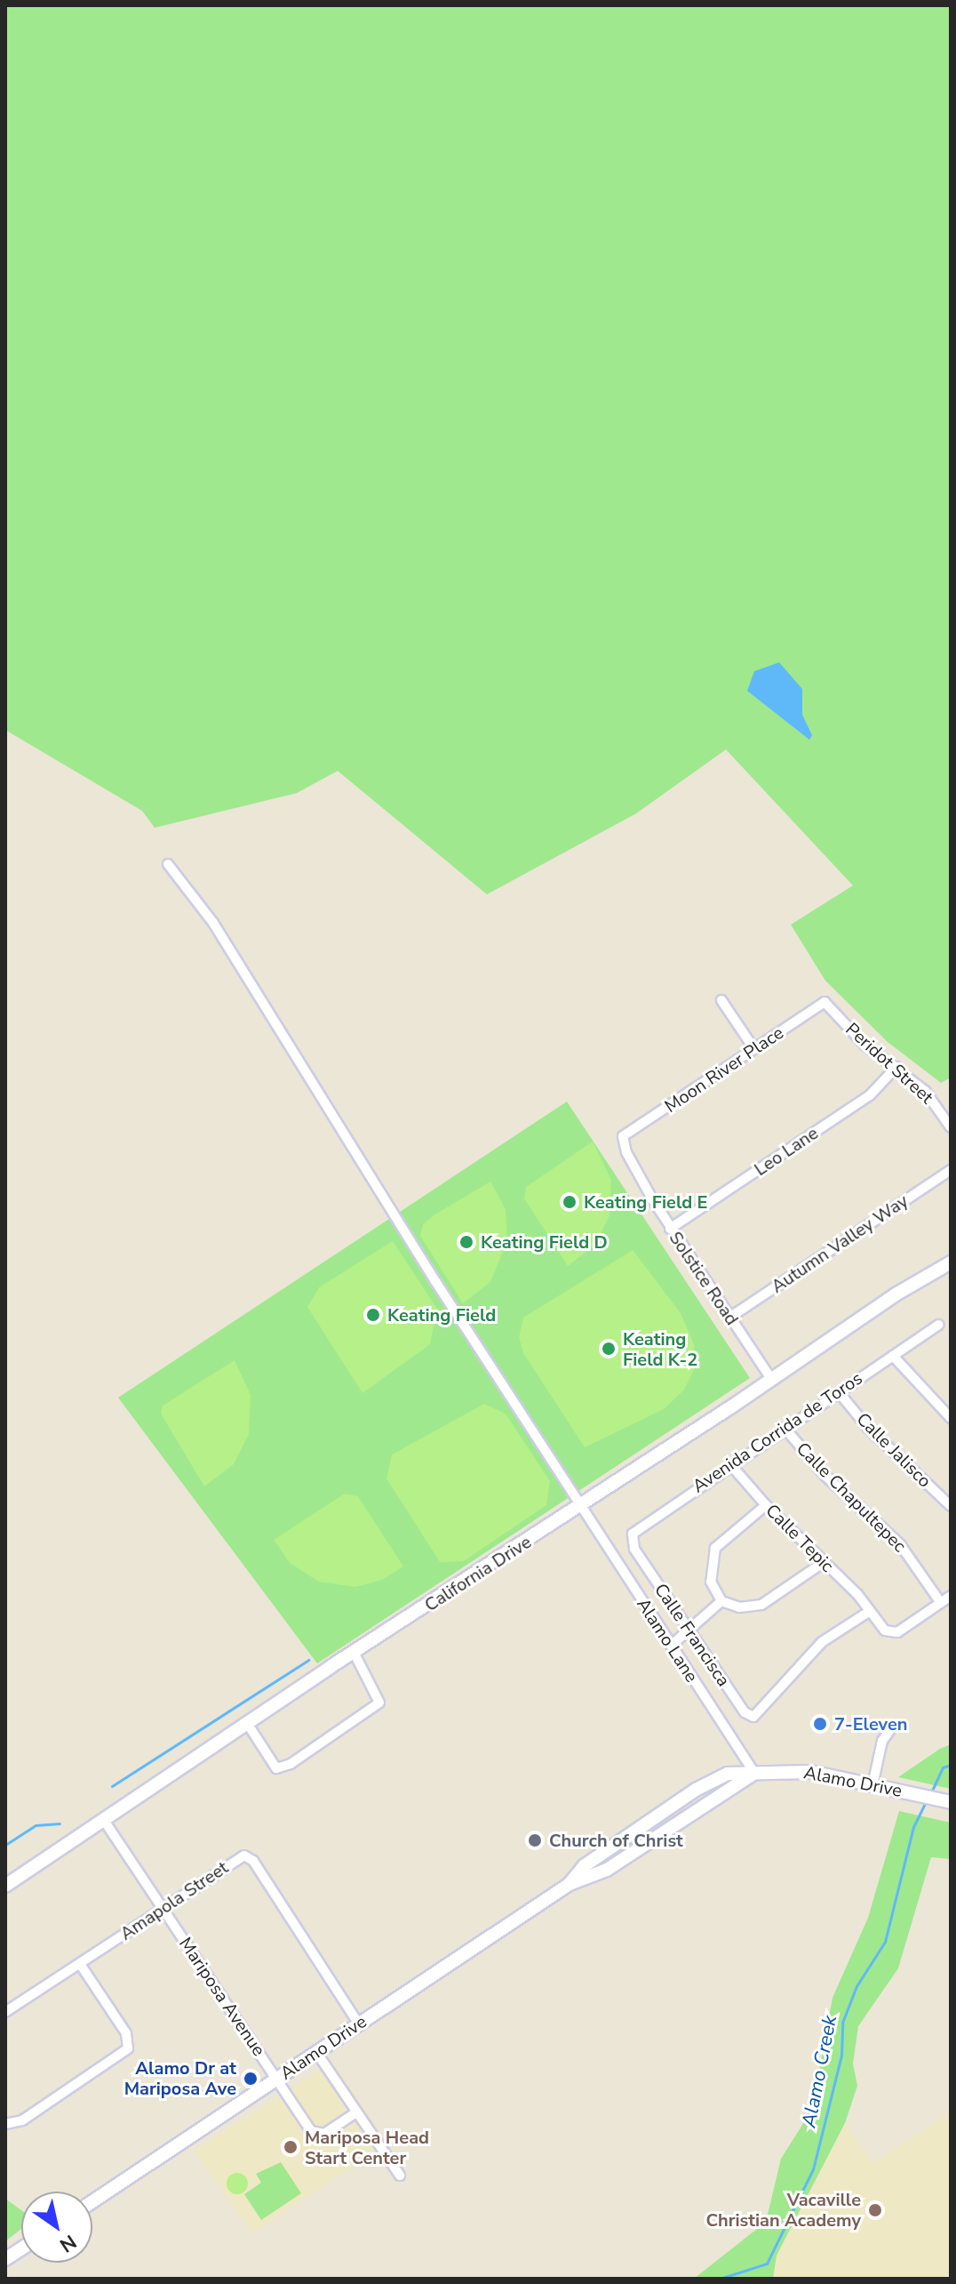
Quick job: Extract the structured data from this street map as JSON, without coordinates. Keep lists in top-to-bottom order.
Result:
{
  "streets": {
    "main road": ["California Drive", "Alamo Drive"],
    "street": [
      "Peridot Street",
      "Moon River Place",
      "Leo Lane",
      "Autumn Valley Way",
      "Solstice Road",
      "Avenida Corrida de Toros",
      "Calle Jalisco",
      "Calle Chapultepec",
      "Calle Tepic",
      "Calle Francisca",
      "Alamo Lane",
      "Amapola Street",
      "Mariposa Avenue"
    ]
  },
  "crossings": [
    ["Peridot Street", "Moon River Place"],
    ["Peridot Street", "Leo Lane"],
    ["Moon River Place", "Solstice Road"],
    ["Leo Lane", "Solstice Road"],
    ["Autumn Valley Way", "Solstice Road"],
    ["Solstice Road", "California Drive"],
    ["Avenida Corrida de Toros", "Calle Jalisco"],
    ["Avenida Corrida de Toros", "Calle Chapultepec"],
    ["Avenida Corrida de Toros", "Calle Tepic"],
    ["Avenida Corrida de Toros", "Calle Francisca"],
    ["Calle Chapultepec", "Calle Tepic"],
    ["Calle Tepic", "Calle Francisca"],
    ["California Drive", "Alamo Lane"],
    ["California Drive", "Mariposa Avenue"],
    ["Alamo Lane", "Alamo Drive"],
    ["Alamo Drive", "Amapola Street"],
    ["Alamo Drive", "Mariposa Avenue"],
    ["Amapola Street", "Mariposa Avenue"]
  ],
  "water": ["Alamo Creek"],
  "places": [
    "Keating Field E",
    "Keating Field D",
    "Keating Field",
    "Keating Field K-2",
    "7-Eleven",
    "Church of Christ",
    "Alamo Dr at Mariposa Ave",
    "Mariposa Head Start Center",
    "Vacaville Christian Academy"
  ],
  "north": "bottom right"
}
